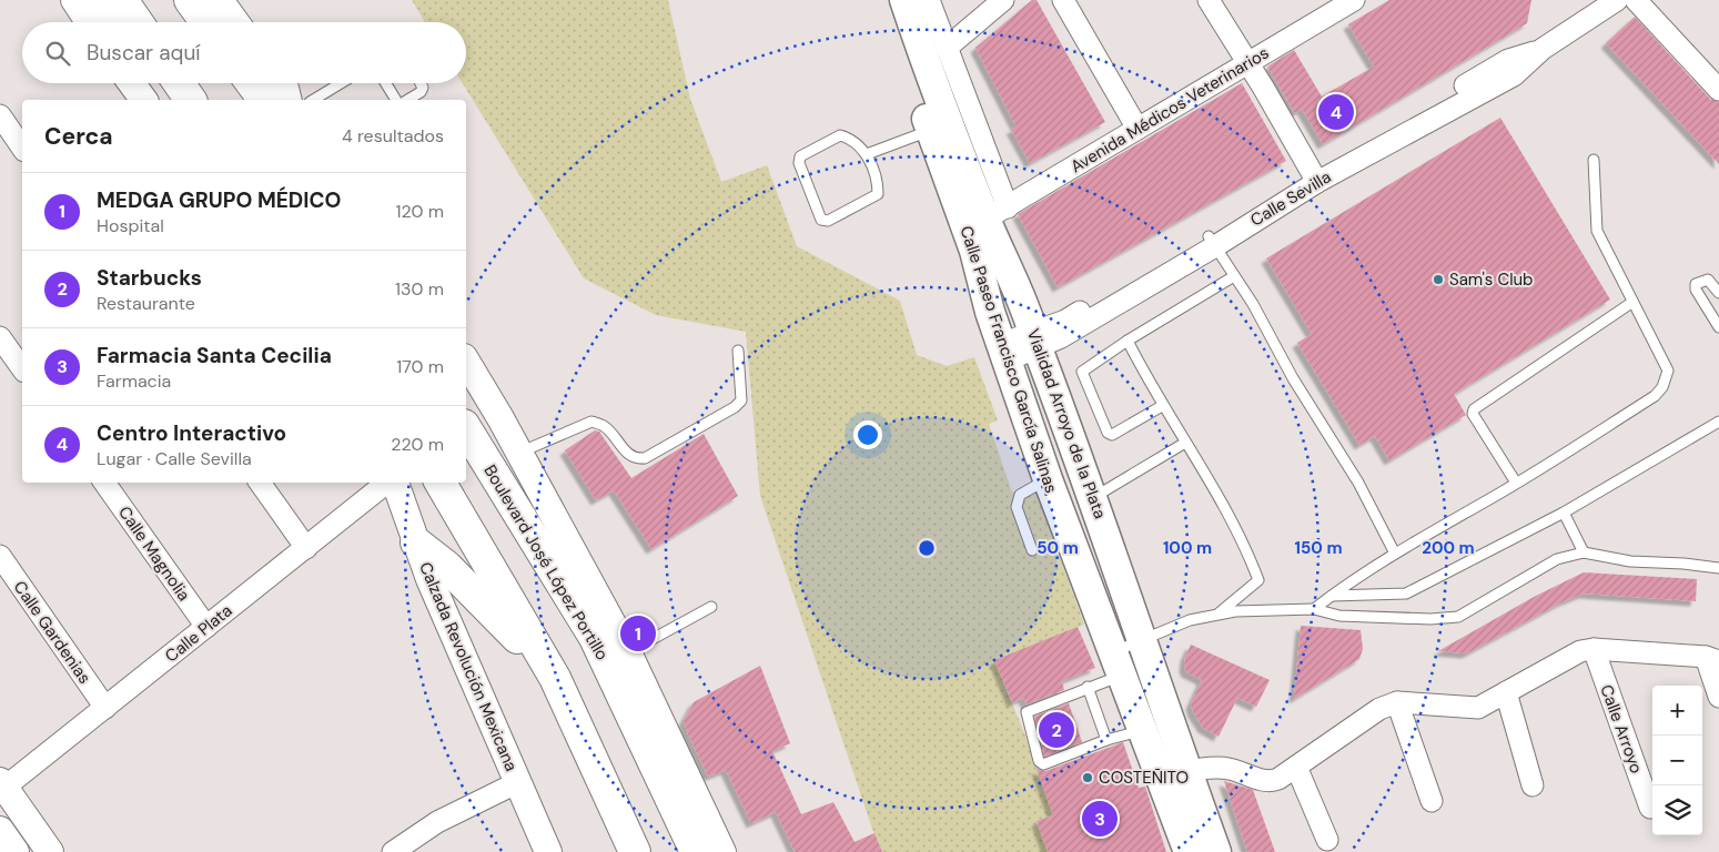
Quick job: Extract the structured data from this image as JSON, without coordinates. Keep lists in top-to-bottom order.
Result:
{
  "streets": {
    "main road": ["Calle Paseo Francisco García Salinas", "Vialidad Arroyo de la Plata", "Boulevard José López Portillo"],
    "street": [
      "Avenida Médicos Veterinarios",
      "Calle Sevilla",
      "Calle Magnolia",
      "Calle Gardenias",
      "Calle Plata",
      "Calzada Revolución Mexicana",
      "Calle Arroyo"
    ]
  },
  "crossings": [
    ["Avenida Médicos Veterinarios", "Calle Paseo Francisco García Salinas"],
    ["Avenida Médicos Veterinarios", "Vialidad Arroyo de la Plata"],
    ["Calle Sevilla", "Calle Paseo Francisco García Salinas"],
    ["Calle Sevilla", "Vialidad Arroyo de la Plata"],
    ["Calle Paseo Francisco García Salinas", "Vialidad Arroyo de la Plata"],
    ["Calle Magnolia", "Calle Plata"],
    ["Calle Gardenias", "Calle Plata"]
  ],
  "places": ["Sam's Club", "COSTEÑITO"],
  "page": {
    "search": "Buscar aquí",
    "pins": [
      "4",
      "1",
      "2",
      "3"
    ],
    "heading": ["Cerca", "4 resultados"],
    "list": [
      {
        "mark": "1",
        "name": "MEDGA GRUPO MÉDICO",
        "note": "Hospital",
        "value": "120 m"
      },
      {
        "mark": "2",
        "name": "Starbucks",
        "note": "Restaurante",
        "value": "130 m"
      },
      {
        "mark": "3",
        "name": "Farmacia Santa Cecilia",
        "note": "Farmacia",
        "value": "170 m"
      },
      {
        "mark": "4",
        "name": "Centro Interactivo",
        "note": "Lugar · Calle Sevilla",
        "value": "220 m"
      }
    ],
    "map_buttons": ["+", "−"]
  },
  "rings": [
    "50 m",
    "100 m",
    "150 m",
    "200 m"
  ]
}
